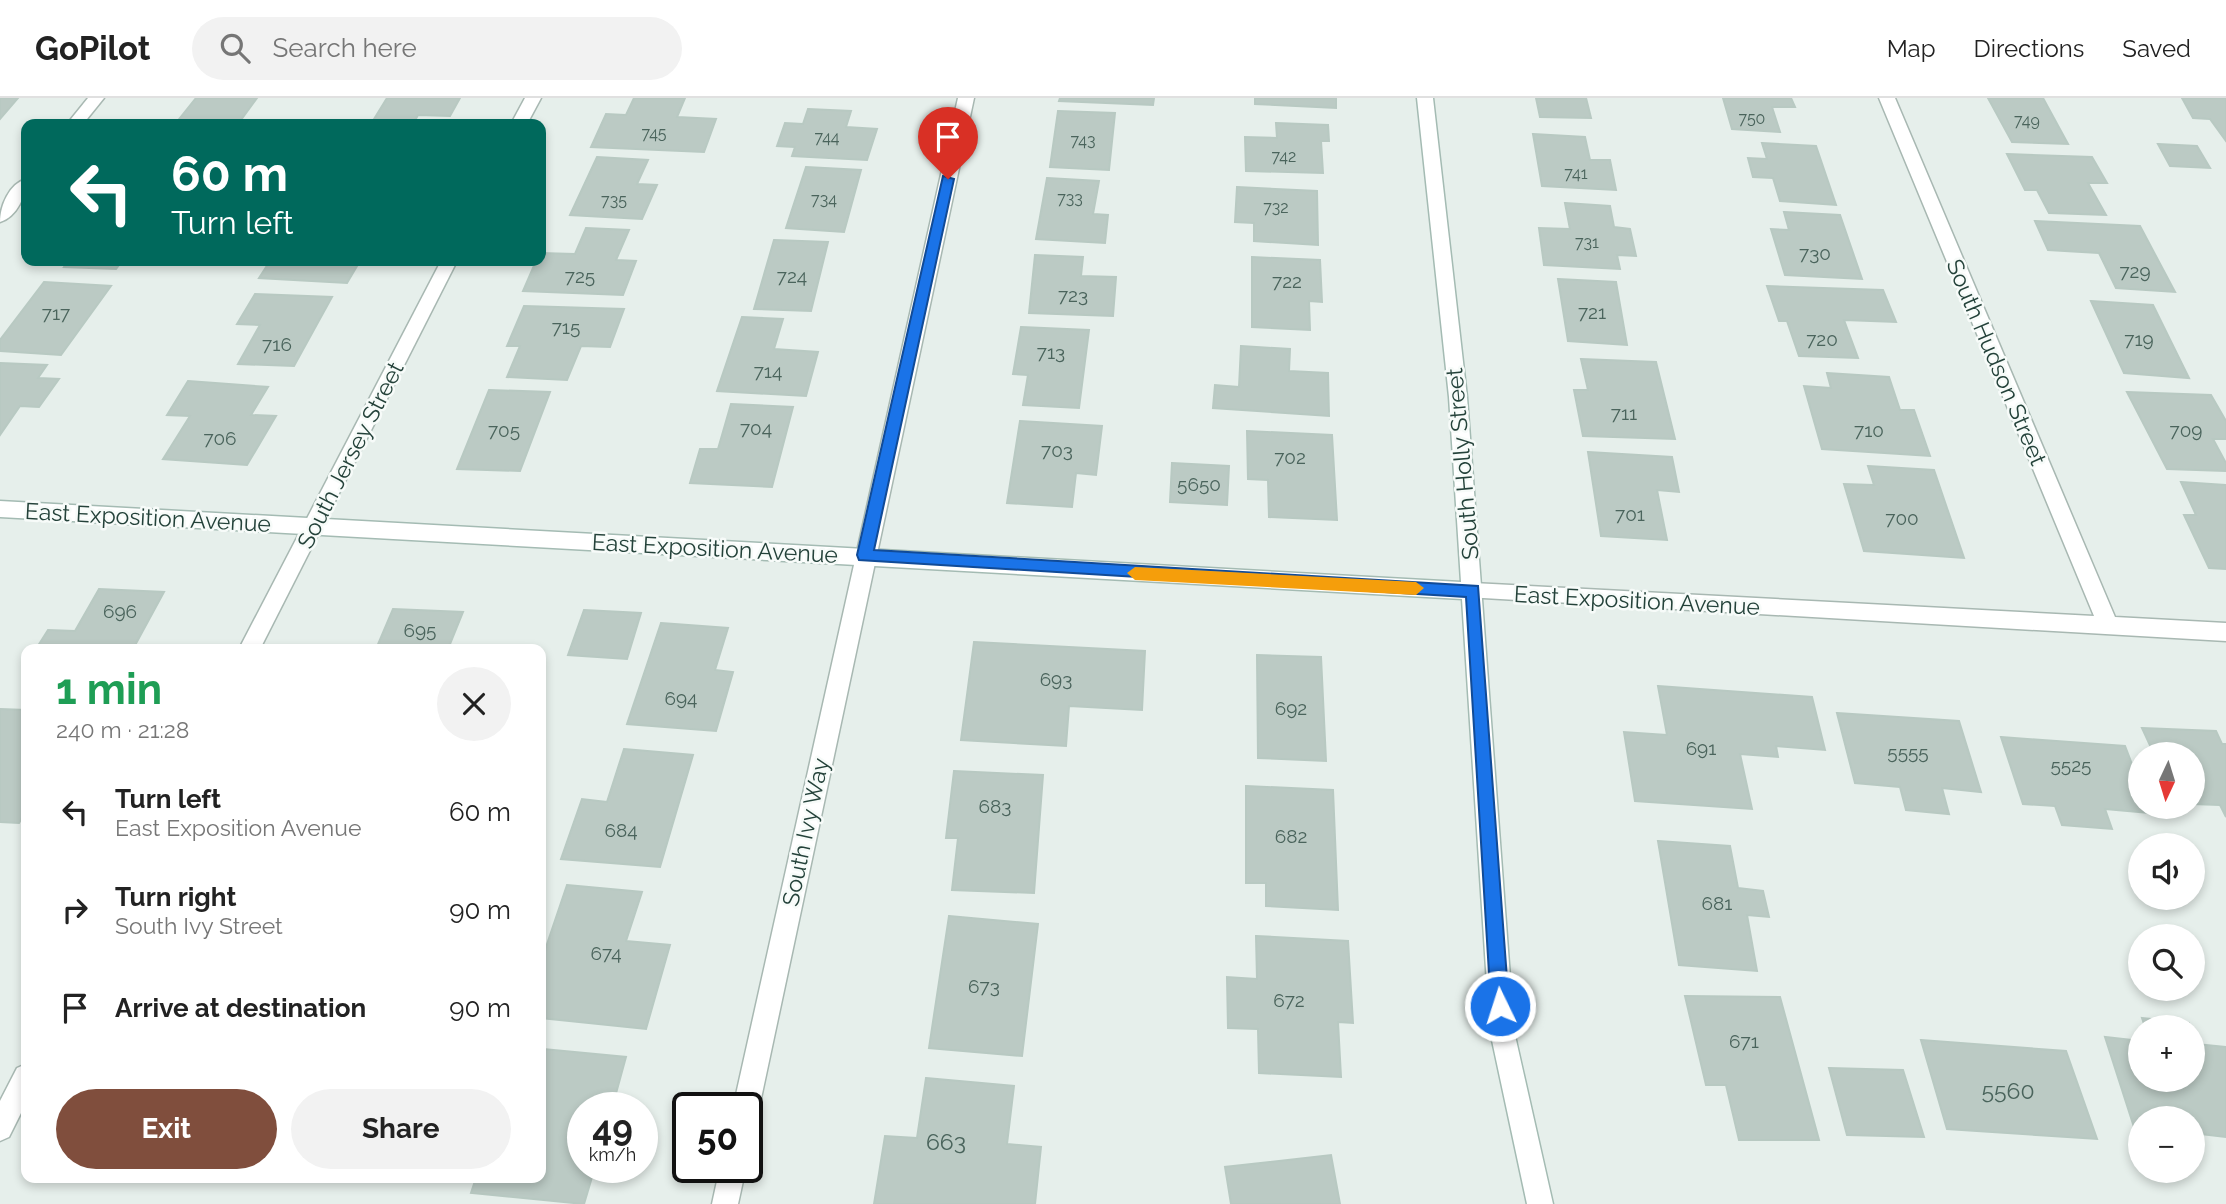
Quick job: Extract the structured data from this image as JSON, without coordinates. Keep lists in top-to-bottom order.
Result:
{
  "streets": {
    "street": [
      "South Hudson Street",
      "South Jersey Street",
      "South Holly Street",
      "East Exposition Avenue",
      "South Ivy Way"
    ]
  },
  "crossings": [
    ["South Hudson Street", "East Exposition Avenue"],
    ["South Jersey Street", "East Exposition Avenue"],
    ["South Holly Street", "East Exposition Avenue"],
    ["East Exposition Avenue", "South Ivy Way"]
  ],
  "house_numbers": [
    "750",
    "749",
    "745",
    "744",
    "743",
    "742",
    "741",
    "733",
    "734",
    "735",
    "732",
    "731",
    "730",
    "729",
    "725",
    "724",
    "722",
    "723",
    "721",
    "717",
    "715",
    "720",
    "719",
    "716",
    "713",
    "714",
    "711",
    "704",
    "705",
    "710",
    "709",
    "706",
    "703",
    "702",
    "5650",
    "701",
    "700",
    "696",
    "695",
    "693",
    "694",
    "692",
    "691",
    "5555",
    "5525",
    "683",
    "684",
    "682",
    "681",
    "674",
    "673",
    "672",
    "671",
    "5560",
    "663"
  ],
  "north": "bottom",
  "page": {
    "header": "GoPilot",
    "search": "Search here",
    "nav": ["Map", "Directions", "Saved"],
    "turn": ["60 m", "Turn left"],
    "heading": ["1 min", "240 m · 21:28"],
    "map_buttons": ["+", "−"],
    "list": [
      {
        "name": "Turn left",
        "note": "East Exposition Avenue",
        "value": "60 m"
      },
      {
        "name": "Turn right",
        "note": "South Ivy Street",
        "value": "90 m"
      },
      {
        "name": "Arrive at destination",
        "value": "90 m"
      }
    ],
    "buttons": ["Exit", "Share"],
    "speed": "49 km/h",
    "limit": "50"
  }
}
